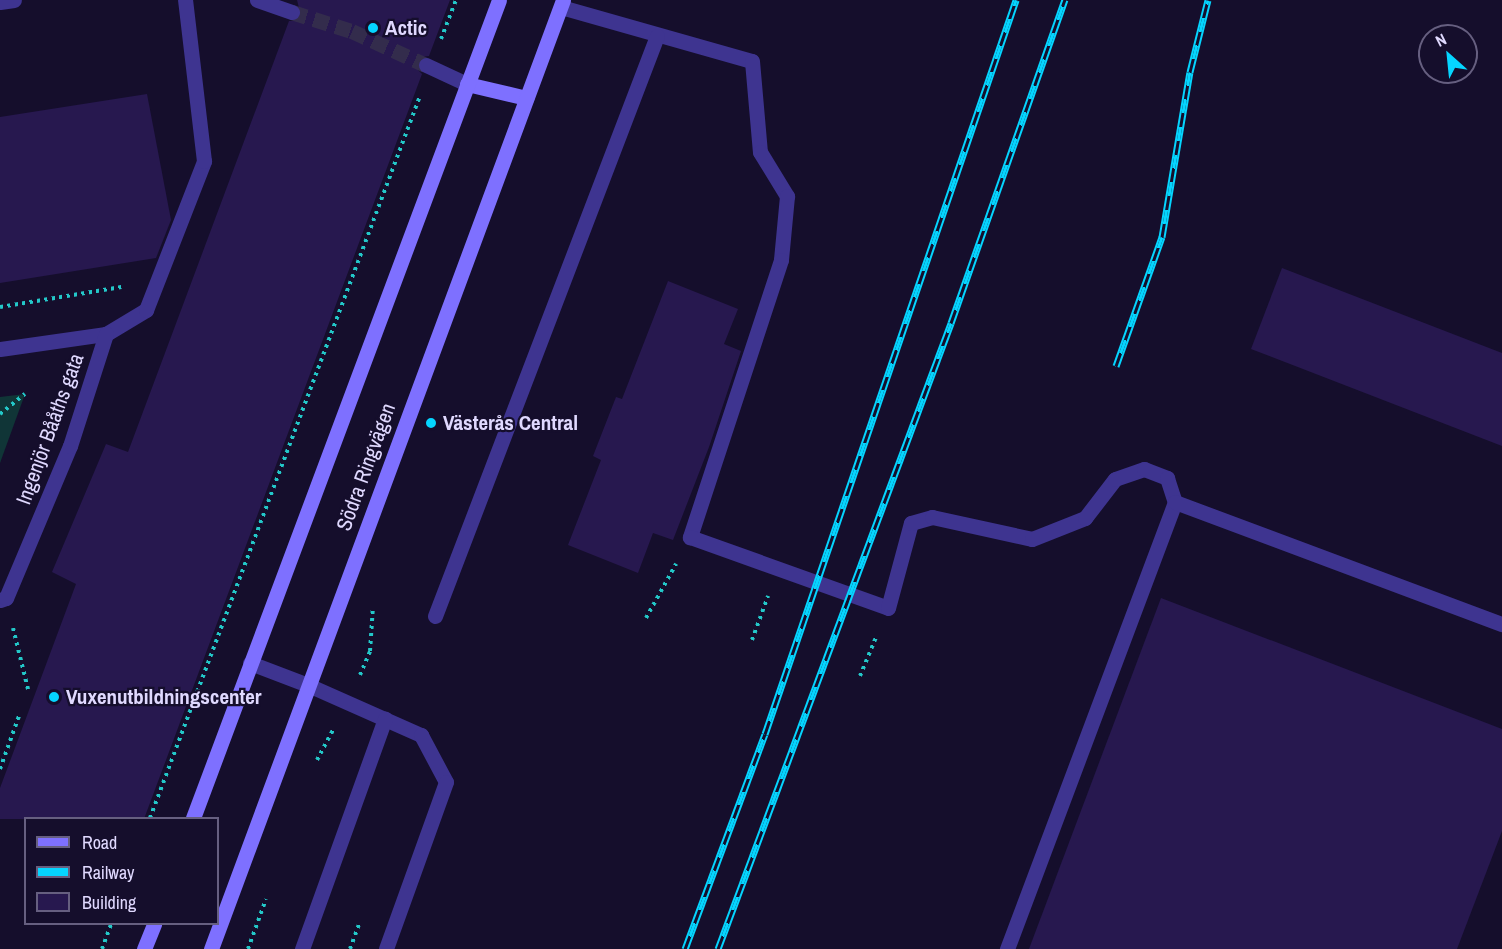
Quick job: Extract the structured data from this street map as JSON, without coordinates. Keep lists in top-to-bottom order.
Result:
{
  "streets": {
    "main road": ["Södra Ringvägen"],
    "street": ["Ingenjör Bååths gata"]
  },
  "places": ["Actic", "Västerås Central", "Vuxenutbildningscenter"],
  "legend": ["Road", "Railway", "Building"],
  "north": "top left"
}
